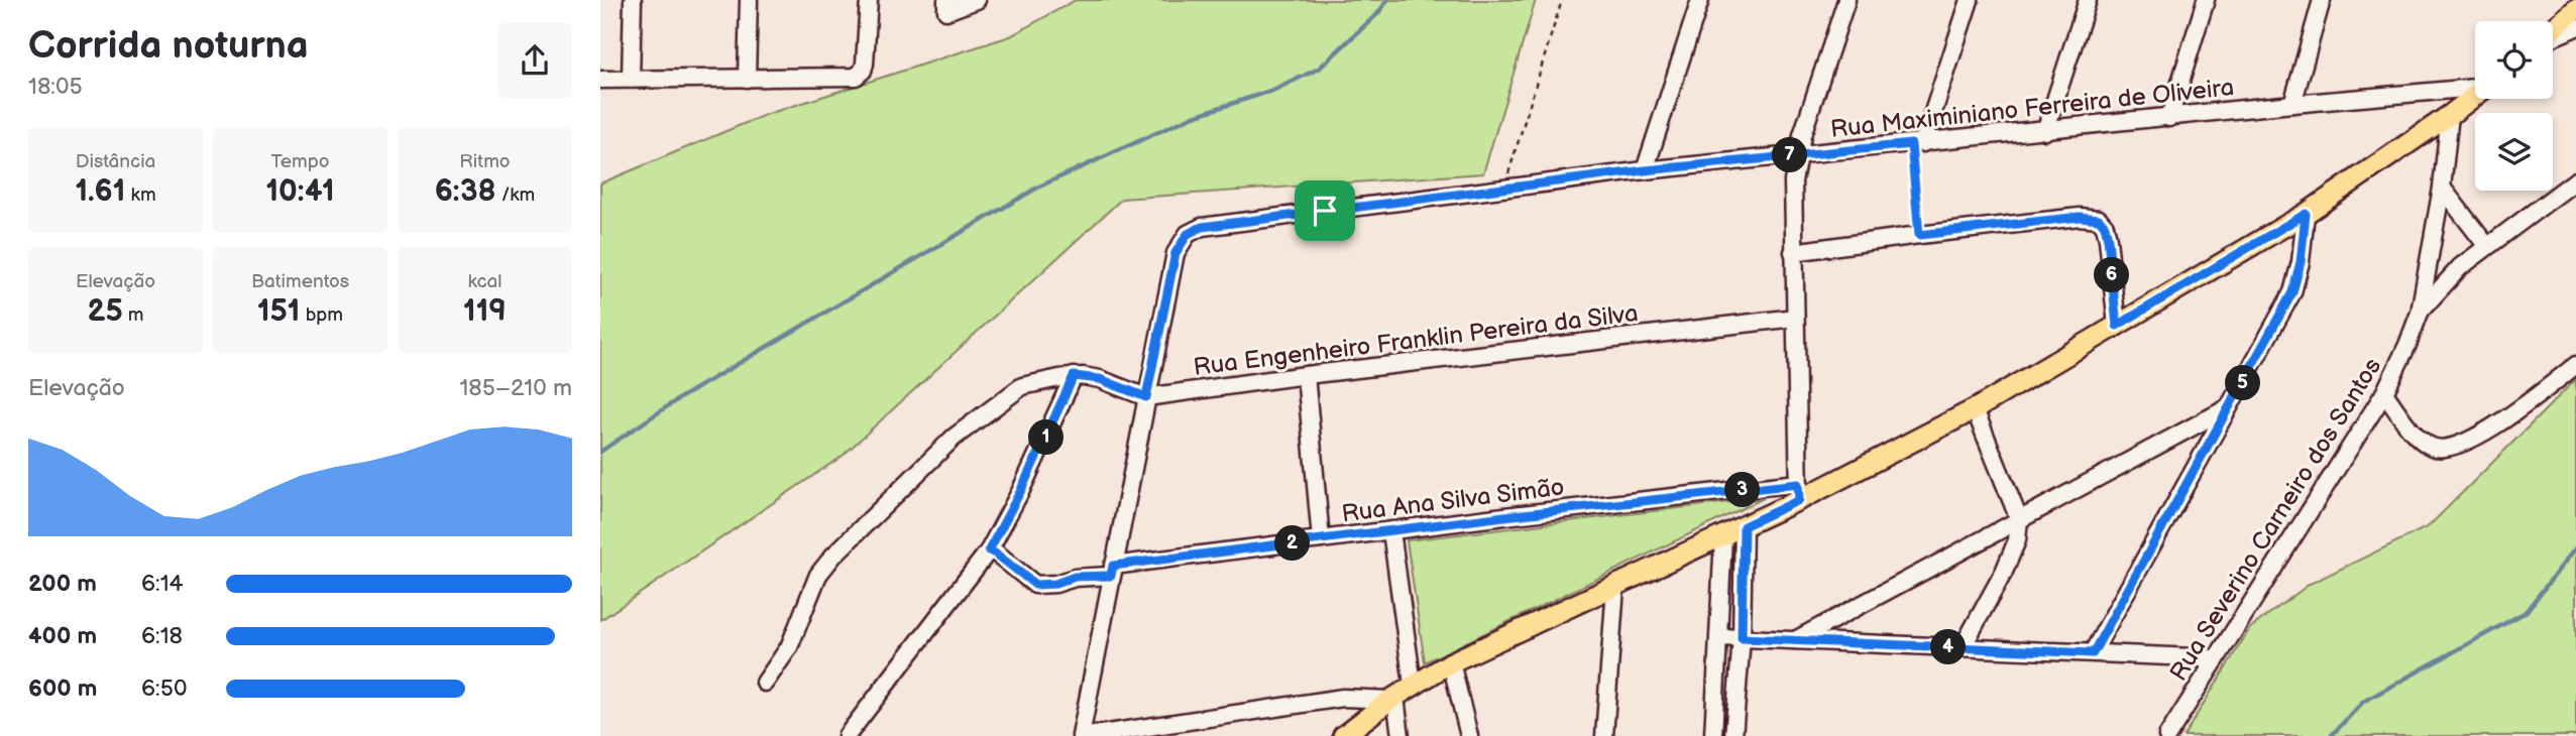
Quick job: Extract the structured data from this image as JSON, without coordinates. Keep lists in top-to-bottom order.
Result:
{
  "streets": {
    "street": [
      "Rua Maximiniano Ferreira de Oliveira",
      "Rua Engenheiro Franklin Pereira da Silva",
      "Rua Ana Silva Simão",
      "Rua Severino Carneiro dos Santos"
    ]
  },
  "crossings": [
    ["Rua Maximiniano Ferreira de Oliveira", "Rua Engenheiro Franklin Pereira da Silva"]
  ],
  "page": {
    "heading": ["Corrida noturna", "18:05"],
    "stats": [
      ["Distância", "1.61 km"],
      ["Tempo", "10:41"],
      ["Ritmo", "6:38 /km"],
      ["Elevação", "25 m"],
      ["Batimentos", "151 bpm"],
      ["kcal", "119"]
    ],
    "pins": [
      "7",
      "6",
      "5",
      "1",
      "3",
      "2",
      "4"
    ],
    "chart": ["Elevação", "185–210 m"],
    "list": [
      {
        "name": "200 m",
        "note": "6:14"
      },
      {
        "name": "400 m",
        "note": "6:18"
      },
      {
        "name": "600 m",
        "note": "6:50"
      }
    ]
  }
}
